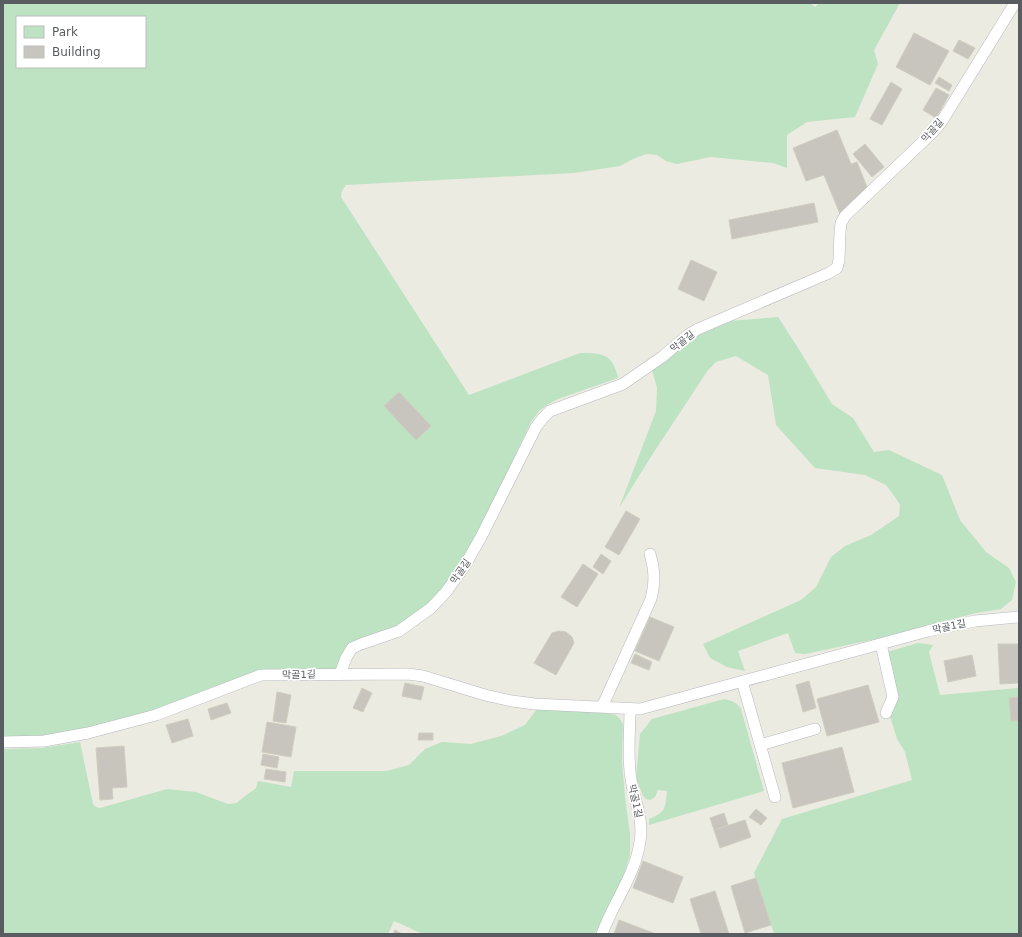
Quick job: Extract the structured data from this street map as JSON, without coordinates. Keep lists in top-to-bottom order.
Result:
{
  "streets": {
    "lane": ["막골길", "막골1길"]
  },
  "crossings": [
    ["막골길", "막골1길"]
  ],
  "legend": ["Park", "Building"]
}
